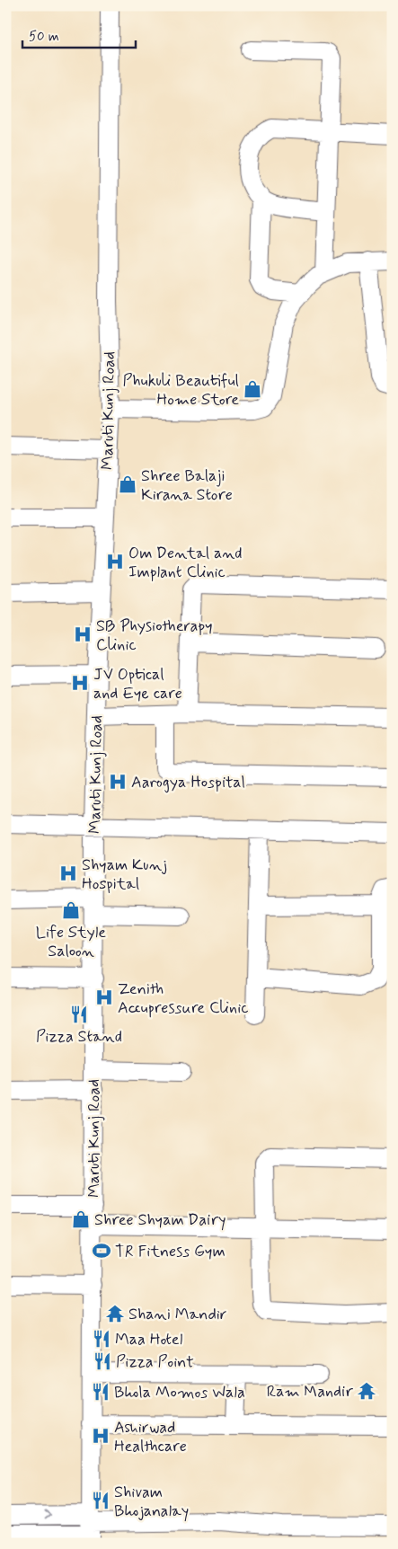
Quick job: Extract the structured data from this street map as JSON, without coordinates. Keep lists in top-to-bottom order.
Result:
{
  "streets": {
    "street": ["Maruti Kunj Road"]
  },
  "places": {
    "shop": [
      "Phukuli Beautiful Home Store",
      "Shree Balaji Kirana Store",
      "Life Style Saloon",
      "Shree Shyam Dairy"
    ],
    "hospital": [
      "Om Dental and Implant Clinic",
      "SB Physiotherapy Clinic",
      "JV Optical and Eye care",
      "Aarogya Hospital",
      "Shyam Kunj Hospital",
      "Zenith Accupressure Clinic",
      "Ashirwad Healthcare"
    ],
    "restaurant": [
      "Pizza Stand",
      "Maa Hotel",
      "Pizza Point",
      "Bhola Momos Wala",
      "Shivam Bhojanalay"
    ],
    "sports": ["TR Fitness Gym"],
    "temple": ["Shani Mandir", "Ram Mandir"]
  },
  "scale_bar": "50 m"
}
